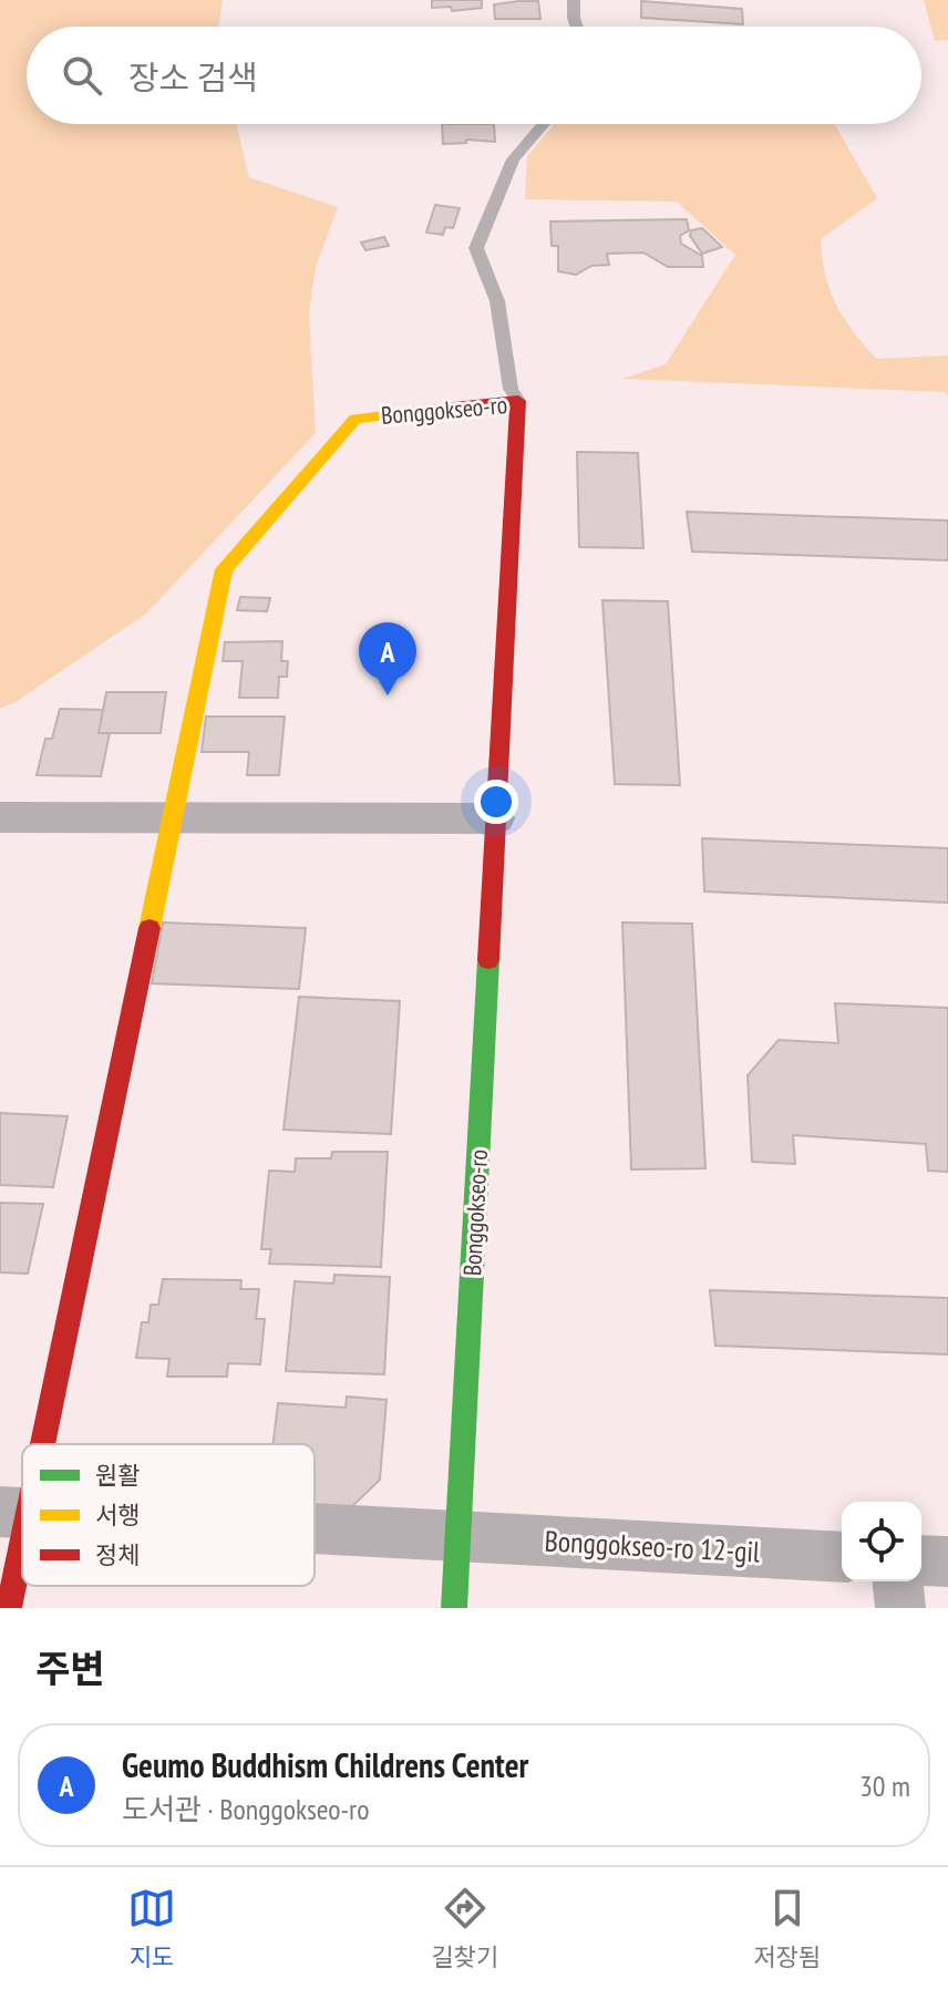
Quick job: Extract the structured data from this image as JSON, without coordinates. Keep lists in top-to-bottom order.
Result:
{
  "streets": {
    "street": ["Bonggokseo-ro", "Bonggokseo-ro 12-gil"]
  },
  "crossings": [
    ["Bonggokseo-ro", "Bonggokseo-ro 12-gil"]
  ],
  "legend": ["원활", "서행", "정체"],
  "page": {
    "search": "장소 검색",
    "pins": "A",
    "heading": "주변",
    "list": [
      {
        "mark": "A",
        "name": "Geumo Buddhism Childrens Center",
        "note": "도서관 · Bonggokseo-ro",
        "value": "30 m"
      }
    ],
    "nav": ["지도", "길찾기", "저장됨"]
  }
}
